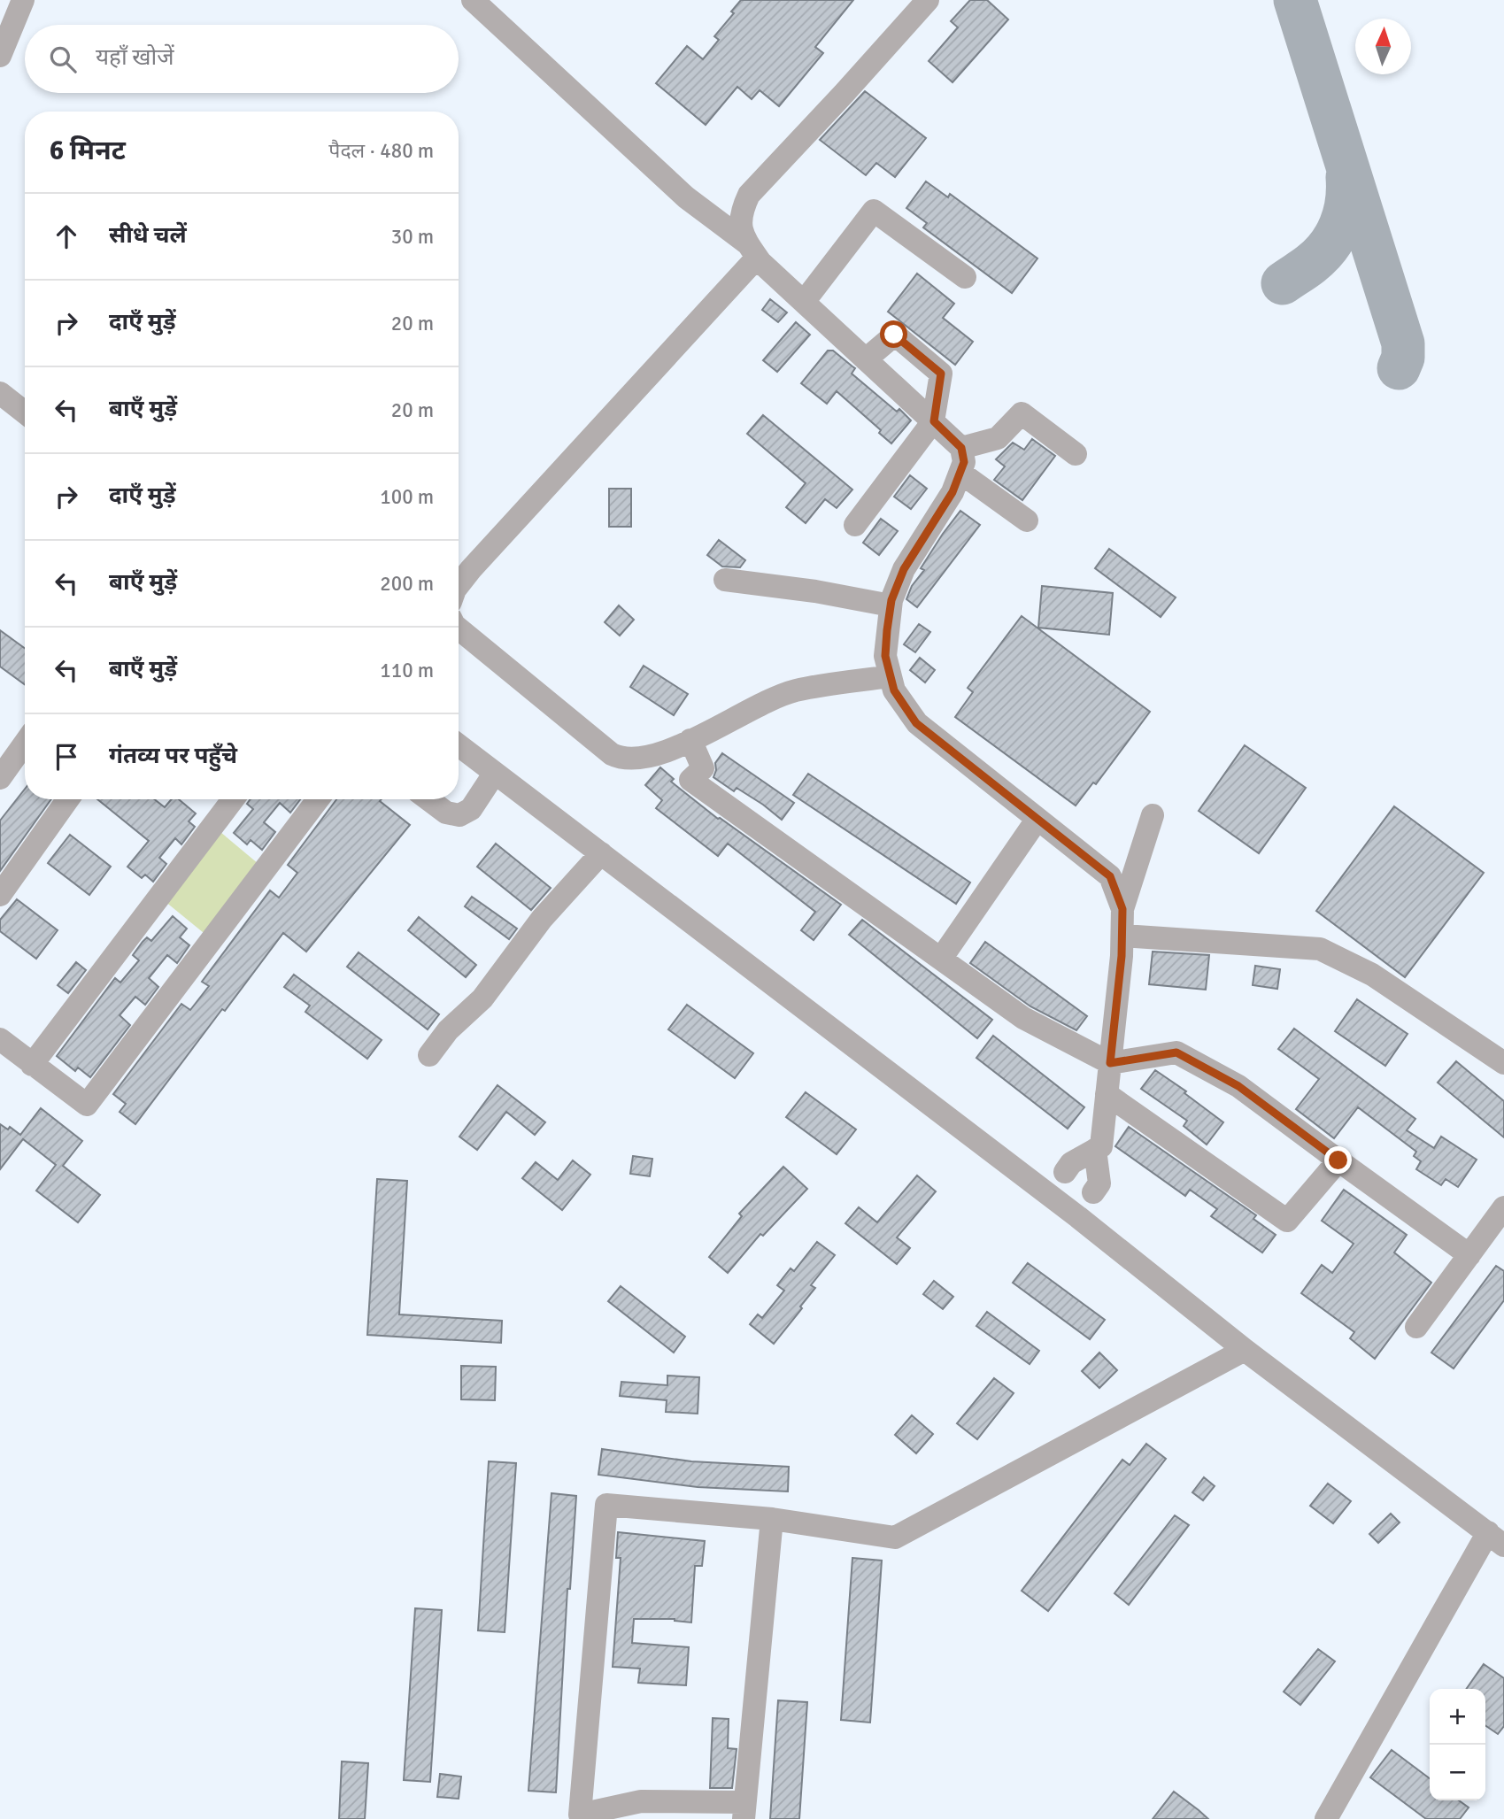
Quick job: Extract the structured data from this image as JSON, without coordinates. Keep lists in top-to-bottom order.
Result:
{
  "north": "top",
  "page": {
    "search": "यहाँ खोजें",
    "heading": ["6 मिनट", "पैदल · 480 m"],
    "list": [
      ["सीधे चलें", "30 m"],
      ["दाएँ मुड़ें", "20 m"],
      ["बाएँ मुड़ें", "20 m"],
      ["दाएँ मुड़ें", "100 m"],
      ["बाएँ मुड़ें", "200 m"],
      ["बाएँ मुड़ें", "110 m"],
      "गंतव्य पर पहुँचे"
    ],
    "map_buttons": ["+", "−"]
  }
}
